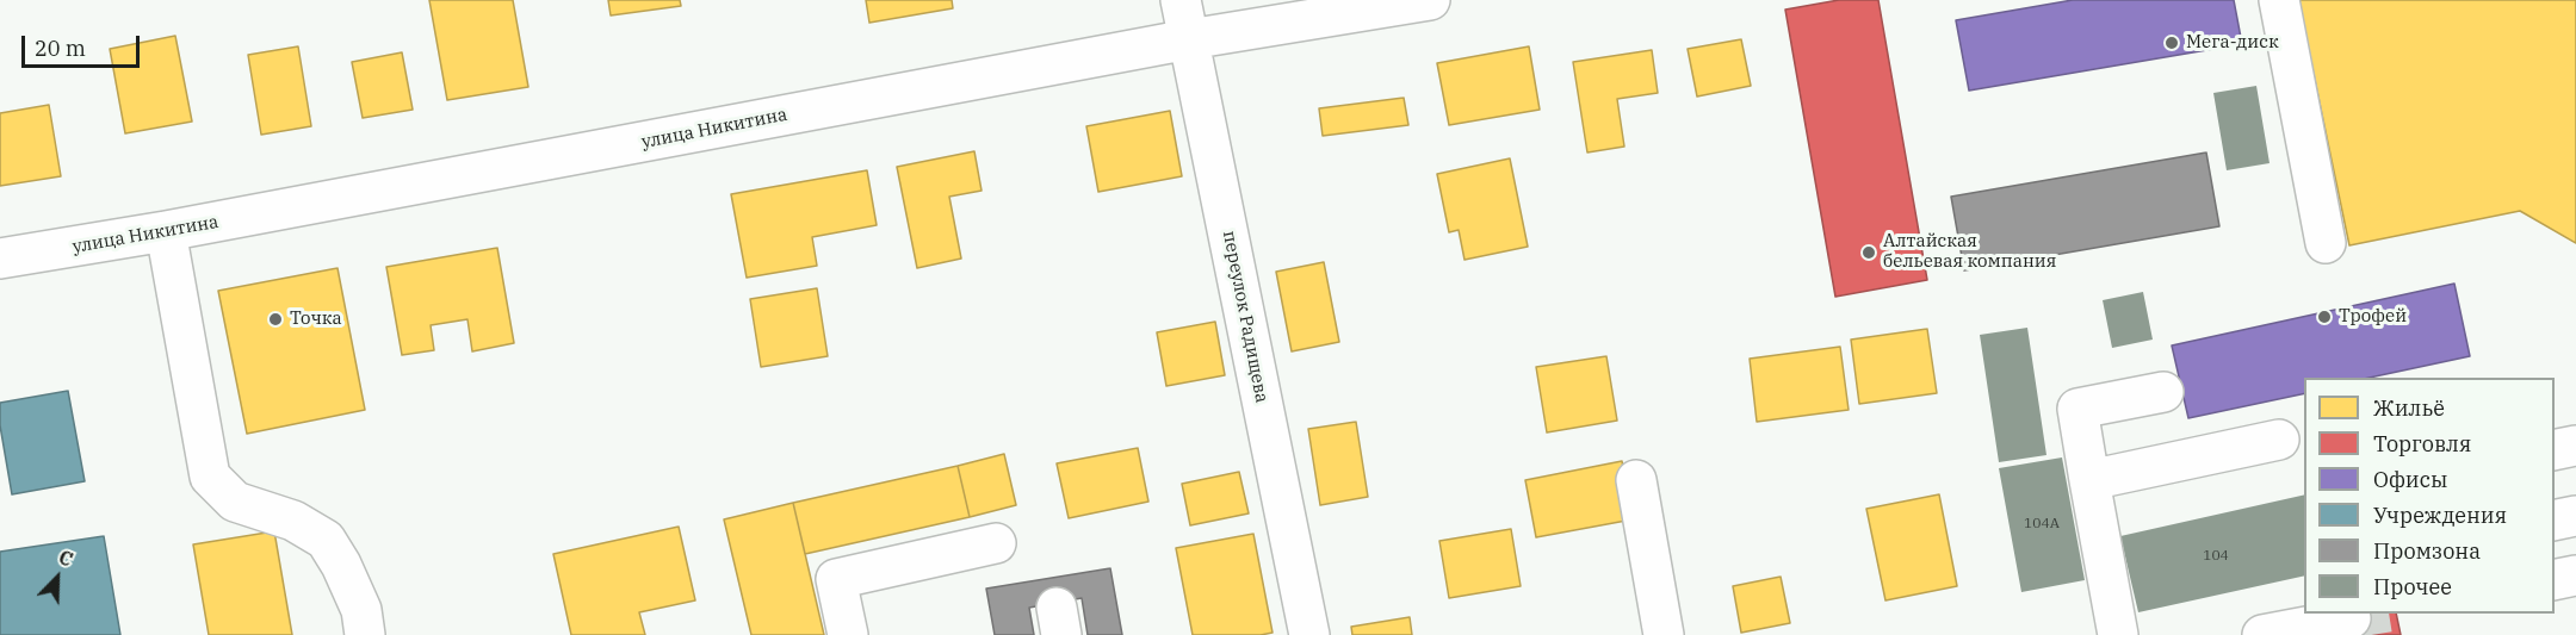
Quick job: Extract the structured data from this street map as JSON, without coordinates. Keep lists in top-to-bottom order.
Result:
{
  "streets": {
    "street": ["улица Никитина", "переулок Радищева"]
  },
  "crossings": [
    ["улица Никитина", "переулок Радищева"]
  ],
  "places": [
    "Мега-диск",
    "Алтайская бельевая компания",
    "Трофей",
    "Точка"
  ],
  "house_numbers": ["104А", "104"],
  "legend": [
    "Жильё",
    "Торговля",
    "Офисы",
    "Учреждения",
    "Промзона",
    "Прочее"
  ],
  "scale_bar": "20 m",
  "north": "top right"
}
